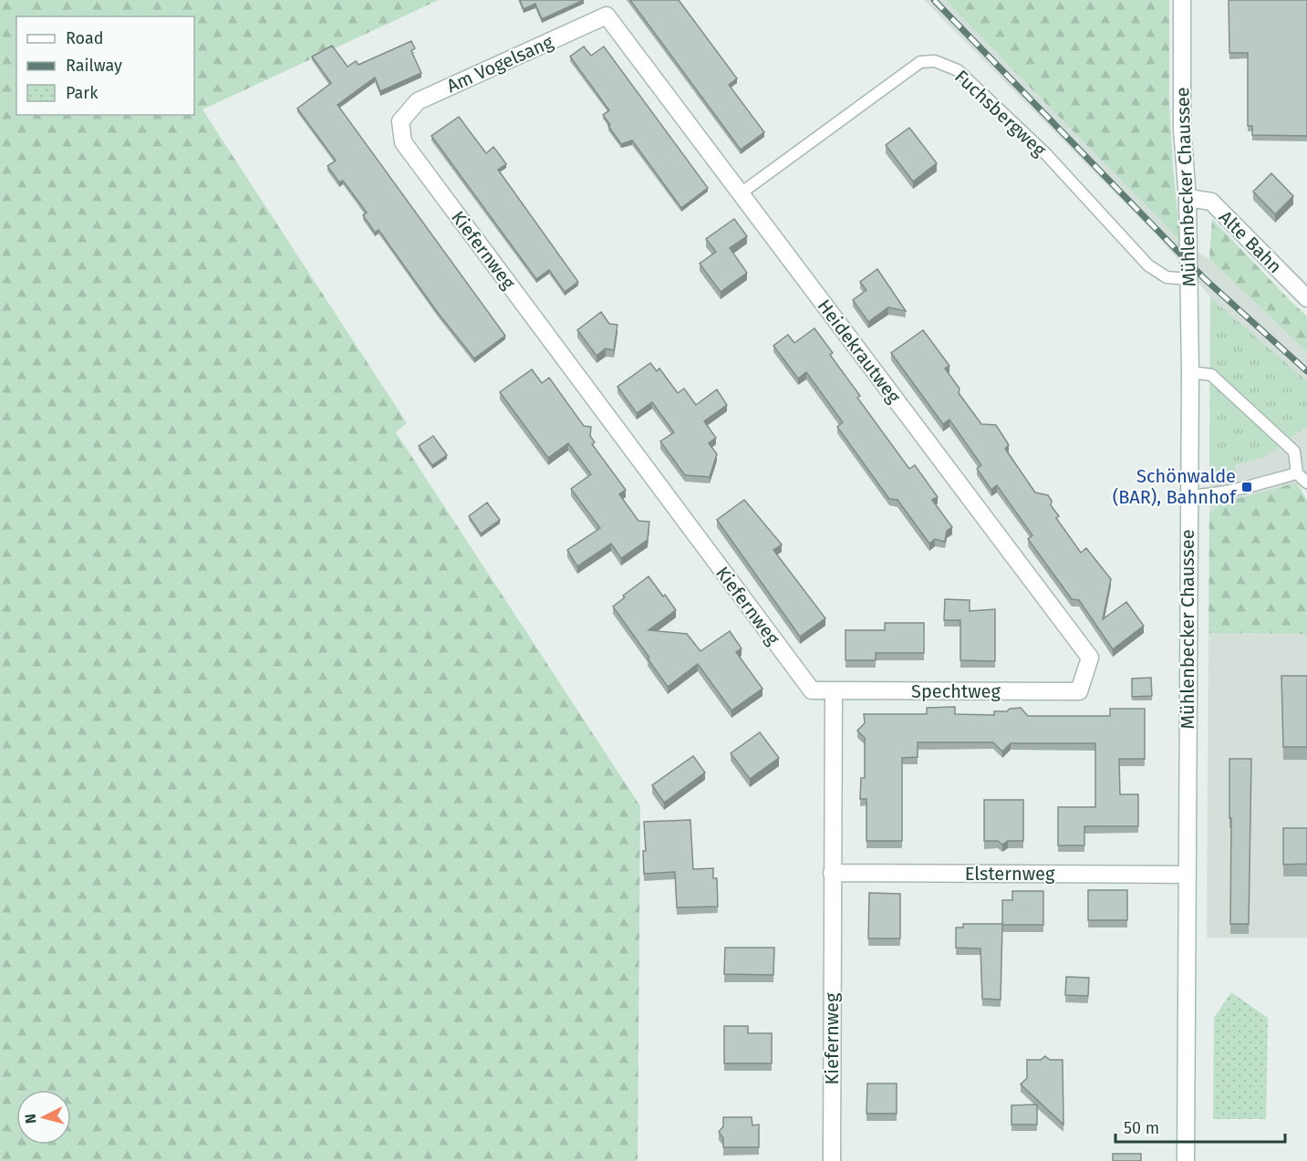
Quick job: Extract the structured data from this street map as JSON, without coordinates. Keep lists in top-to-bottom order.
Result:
{
  "streets": {
    "street": [
      "Am Vogelsang",
      "Mühlenbecker Chaussee",
      "Alte Bahn",
      "Kiefernweg",
      "Heidekrautweg",
      "Spechtweg",
      "Elsternweg"
    ],
    "lane": ["Fuchsbergweg"]
  },
  "crossings": [
    ["Am Vogelsang", "Kiefernweg"],
    ["Am Vogelsang", "Heidekrautweg"],
    ["Fuchsbergweg", "Mühlenbecker Chaussee"],
    ["Fuchsbergweg", "Heidekrautweg"],
    ["Mühlenbecker Chaussee", "Alte Bahn"],
    ["Mühlenbecker Chaussee", "Elsternweg"],
    ["Kiefernweg", "Spechtweg"],
    ["Kiefernweg", "Elsternweg"],
    ["Heidekrautweg", "Spechtweg"]
  ],
  "places": {
    "transit": ["Schönwalde (BAR), Bahnhof"]
  },
  "legend": ["Road", "Railway", "Park"],
  "scale_bar": "50 m",
  "north": "left"
}
